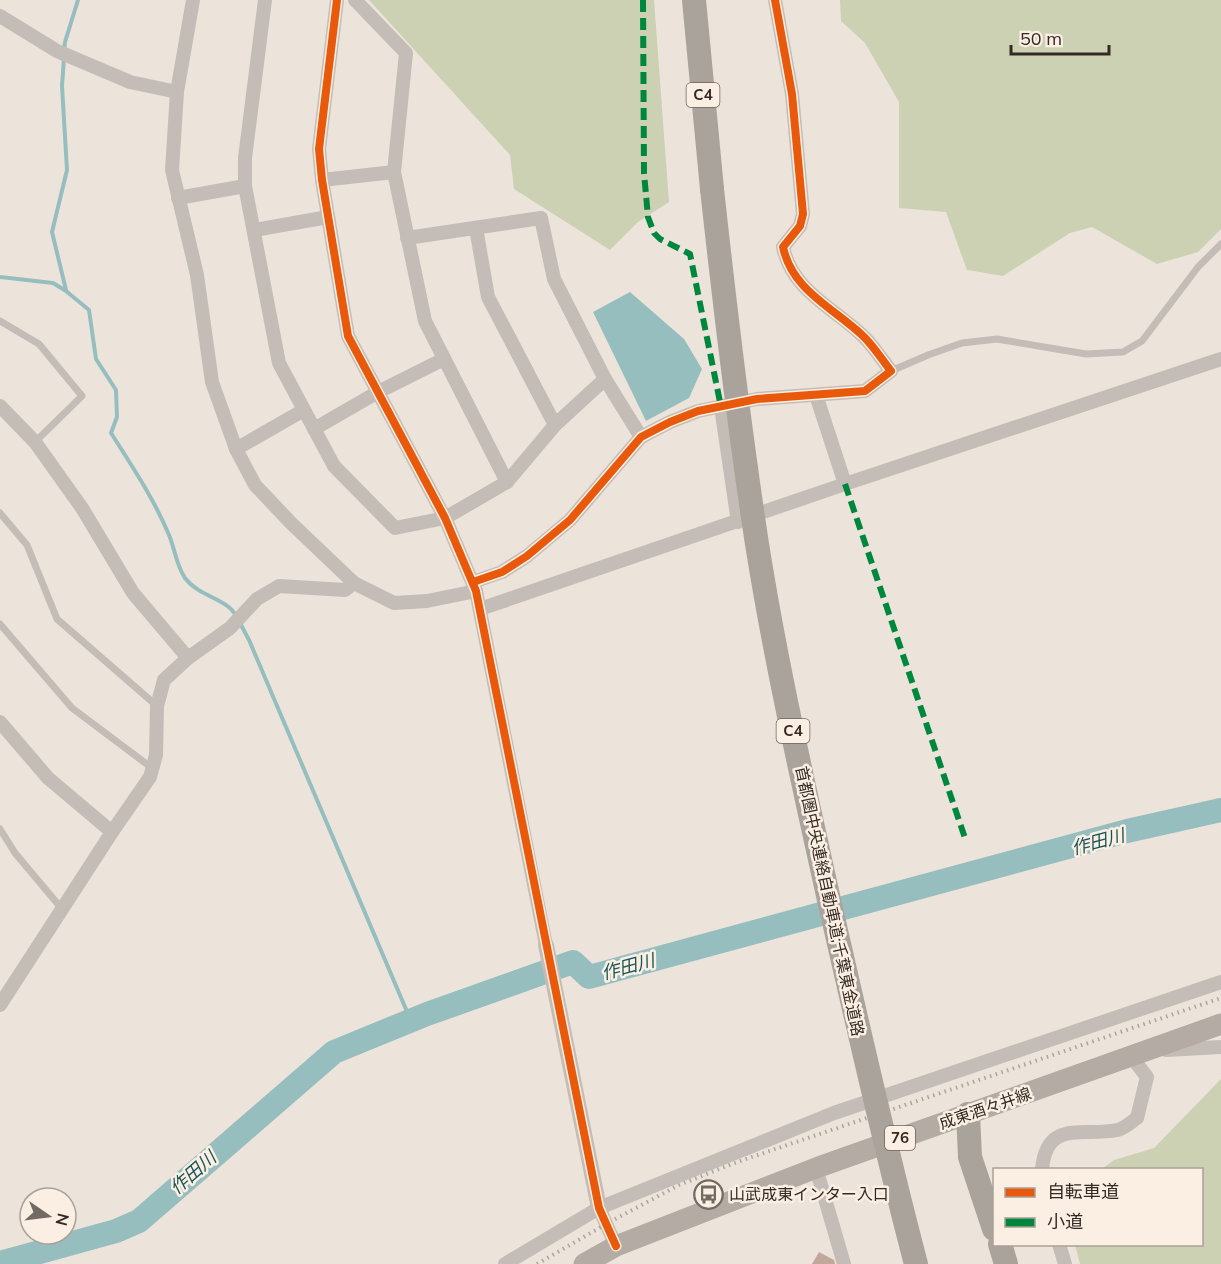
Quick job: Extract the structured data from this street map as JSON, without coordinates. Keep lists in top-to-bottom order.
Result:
{
  "streets": {
    "highway": ["C4", "首都圏中央連絡自動車道;千葉東金道路"],
    "main road": ["成東酒々井線", "76"]
  },
  "water": ["作田川"],
  "places": {
    "bus stop": ["山武成東インター入口"]
  },
  "legend": ["自転車道", "小道"],
  "scale_bar": "50 m",
  "north": "right"
}
